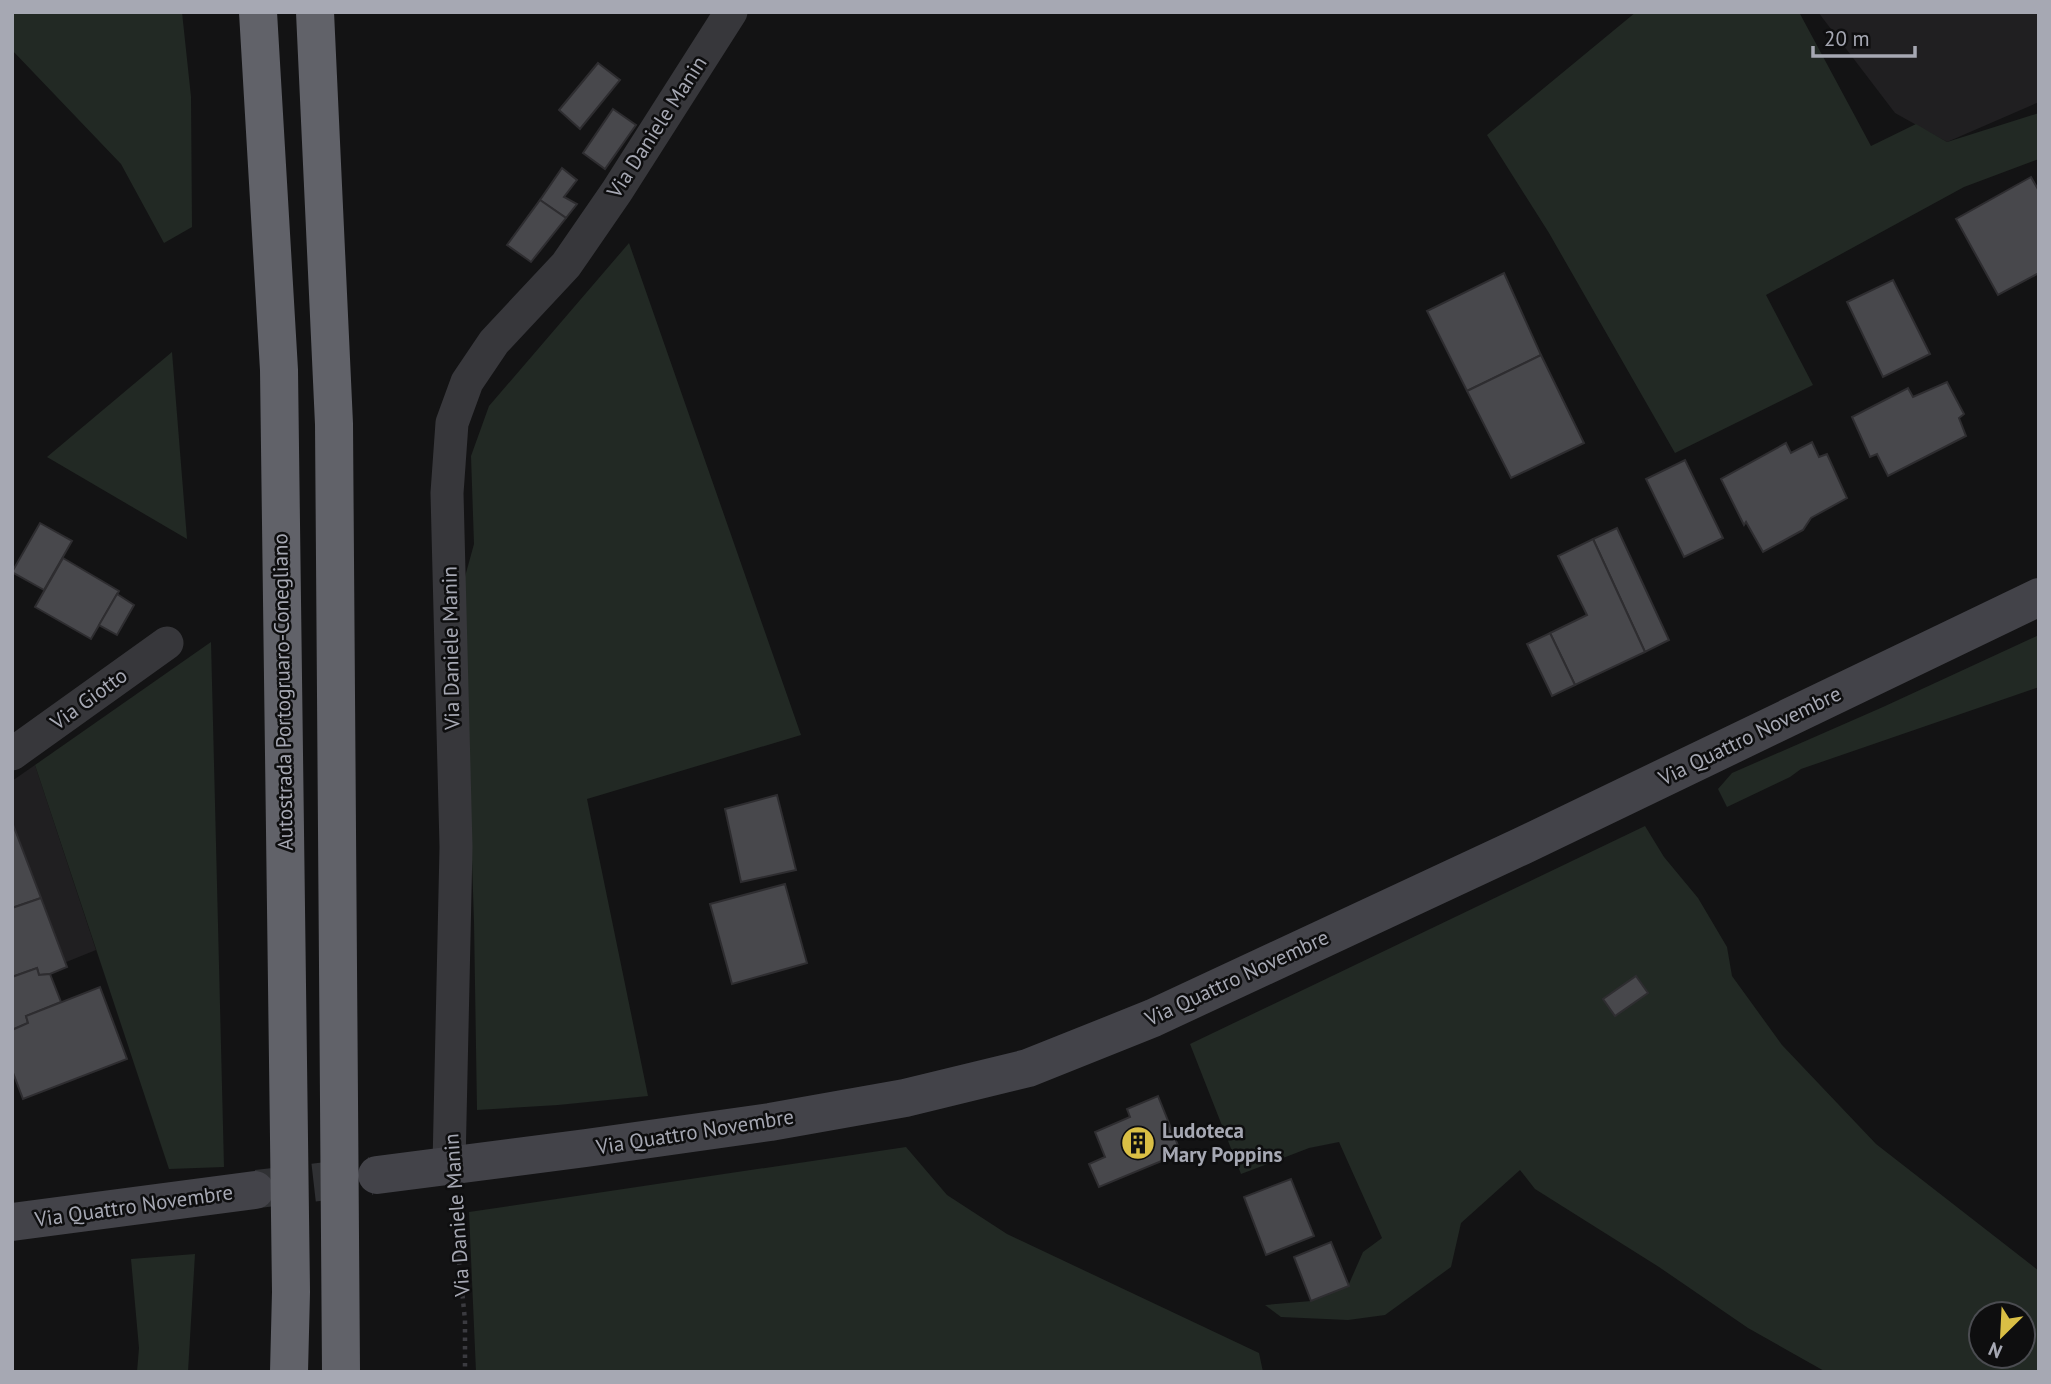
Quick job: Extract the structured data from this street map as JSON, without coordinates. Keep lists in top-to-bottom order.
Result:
{
  "streets": {
    "highway": ["Autostrada Portogruaro-Conegliano"],
    "main road": ["Via Quattro Novembre"],
    "street": ["Via Daniele Manin", "Via Giotto"]
  },
  "crossings": [
    ["Via Daniele Manin", "Via Quattro Novembre"]
  ],
  "places": {
    "building": ["Ludoteca Mary Poppins"]
  },
  "scale_bar": "20 m",
  "north": "bottom left"
}
